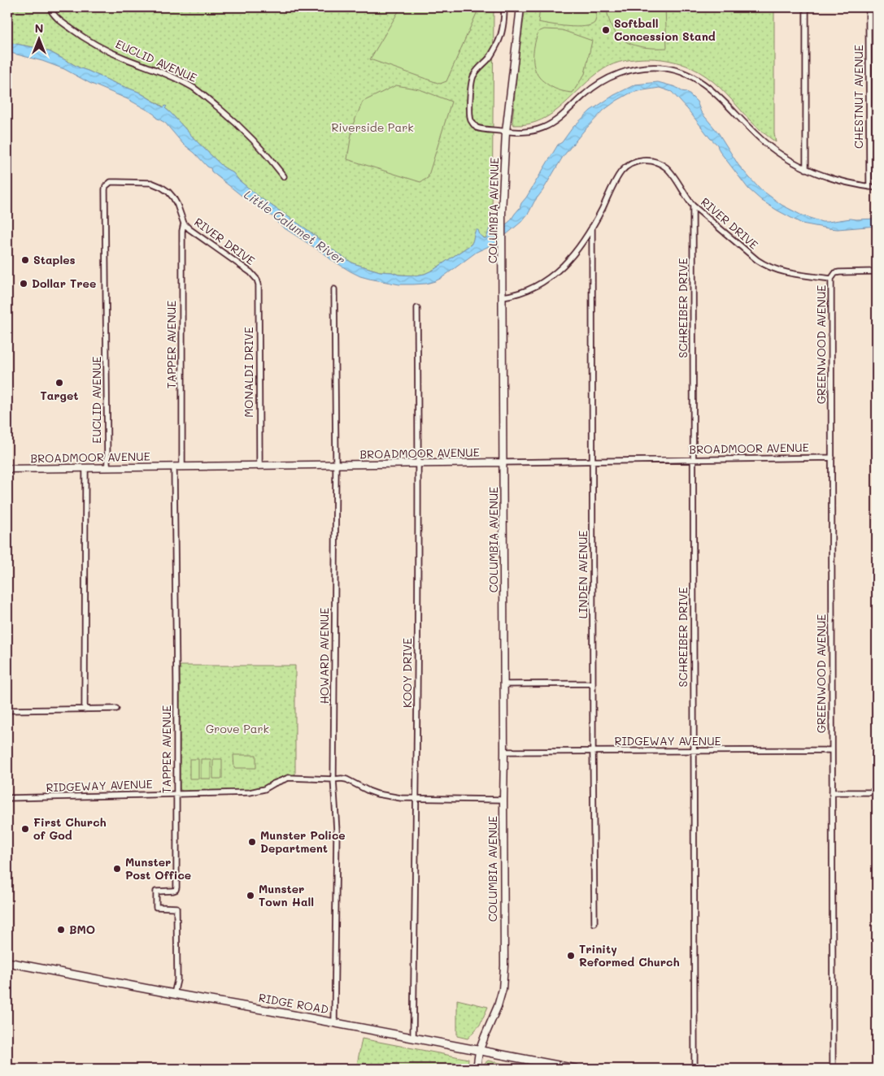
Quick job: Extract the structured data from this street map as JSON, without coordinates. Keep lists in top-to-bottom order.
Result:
{
  "streets": {
    "main road": ["RIDGE ROAD"],
    "street": [
      "EUCLID AVENUE",
      "CHESTNUT AVENUE",
      "COLUMBIA AVENUE",
      "RIVER DRIVE",
      "SCHREIBER DRIVE",
      "TAPPER AVENUE",
      "GREENWOOD AVENUE",
      "MONALDI DRIVE",
      "BROADMOOR AVENUE",
      "LINDEN AVENUE",
      "HOWARD AVENUE",
      "KOOY DRIVE",
      "RIDGEWAY AVENUE"
    ]
  },
  "crossings": [
    ["EUCLID AVENUE", "RIVER DRIVE"],
    ["EUCLID AVENUE", "BROADMOOR AVENUE"],
    ["COLUMBIA AVENUE", "RIVER DRIVE"],
    ["COLUMBIA AVENUE", "BROADMOOR AVENUE"],
    ["COLUMBIA AVENUE", "RIDGEWAY AVENUE"],
    ["COLUMBIA AVENUE", "RIDGE ROAD"],
    ["RIVER DRIVE", "SCHREIBER DRIVE"],
    ["RIVER DRIVE", "TAPPER AVENUE"],
    ["RIVER DRIVE", "GREENWOOD AVENUE"],
    ["RIVER DRIVE", "MONALDI DRIVE"],
    ["RIVER DRIVE", "LINDEN AVENUE"],
    ["SCHREIBER DRIVE", "BROADMOOR AVENUE"],
    ["SCHREIBER DRIVE", "RIDGEWAY AVENUE"],
    ["TAPPER AVENUE", "BROADMOOR AVENUE"],
    ["TAPPER AVENUE", "RIDGEWAY AVENUE"],
    ["TAPPER AVENUE", "RIDGE ROAD"],
    ["GREENWOOD AVENUE", "BROADMOOR AVENUE"],
    ["GREENWOOD AVENUE", "RIDGEWAY AVENUE"],
    ["MONALDI DRIVE", "BROADMOOR AVENUE"],
    ["BROADMOOR AVENUE", "LINDEN AVENUE"],
    ["BROADMOOR AVENUE", "HOWARD AVENUE"],
    ["BROADMOOR AVENUE", "KOOY DRIVE"],
    ["LINDEN AVENUE", "RIDGEWAY AVENUE"],
    ["HOWARD AVENUE", "RIDGEWAY AVENUE"],
    ["HOWARD AVENUE", "RIDGE ROAD"],
    ["KOOY DRIVE", "RIDGEWAY AVENUE"],
    ["KOOY DRIVE", "RIDGE ROAD"]
  ],
  "water": ["Little Calumet River"],
  "parks": ["Riverside Park", "Grove Park"],
  "places": [
    "Softball Concession Stand",
    "Staples",
    "Dollar Tree",
    "Target",
    "First Church of God",
    "Munster Police Department",
    "Munster Post Office",
    "Munster Town Hall",
    "BMO",
    "Trinity Reformed Church"
  ],
  "north": "top"
}
